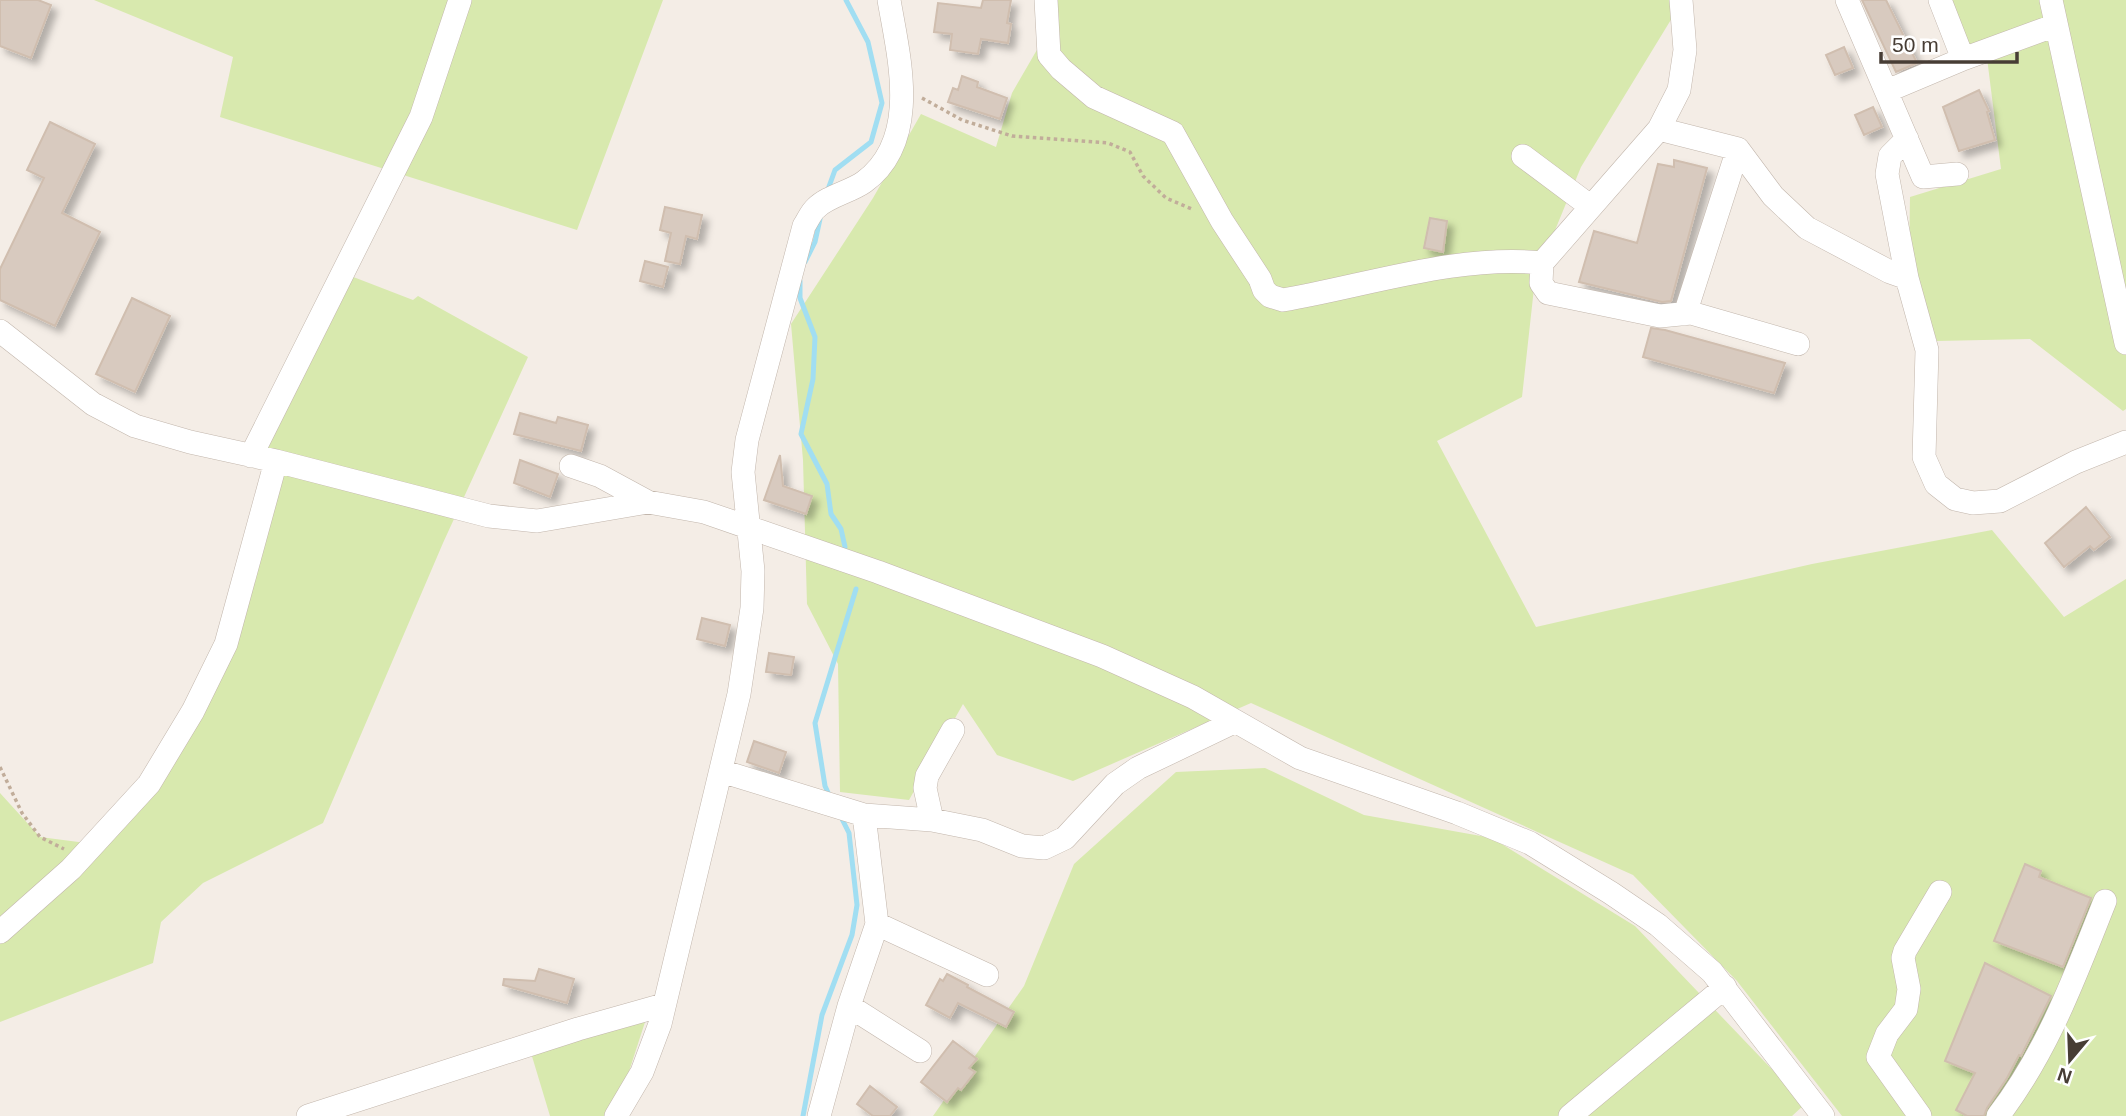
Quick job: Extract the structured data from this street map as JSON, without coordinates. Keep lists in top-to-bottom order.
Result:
{
  "scale_bar": "50 m",
  "north": "bottom"
}
